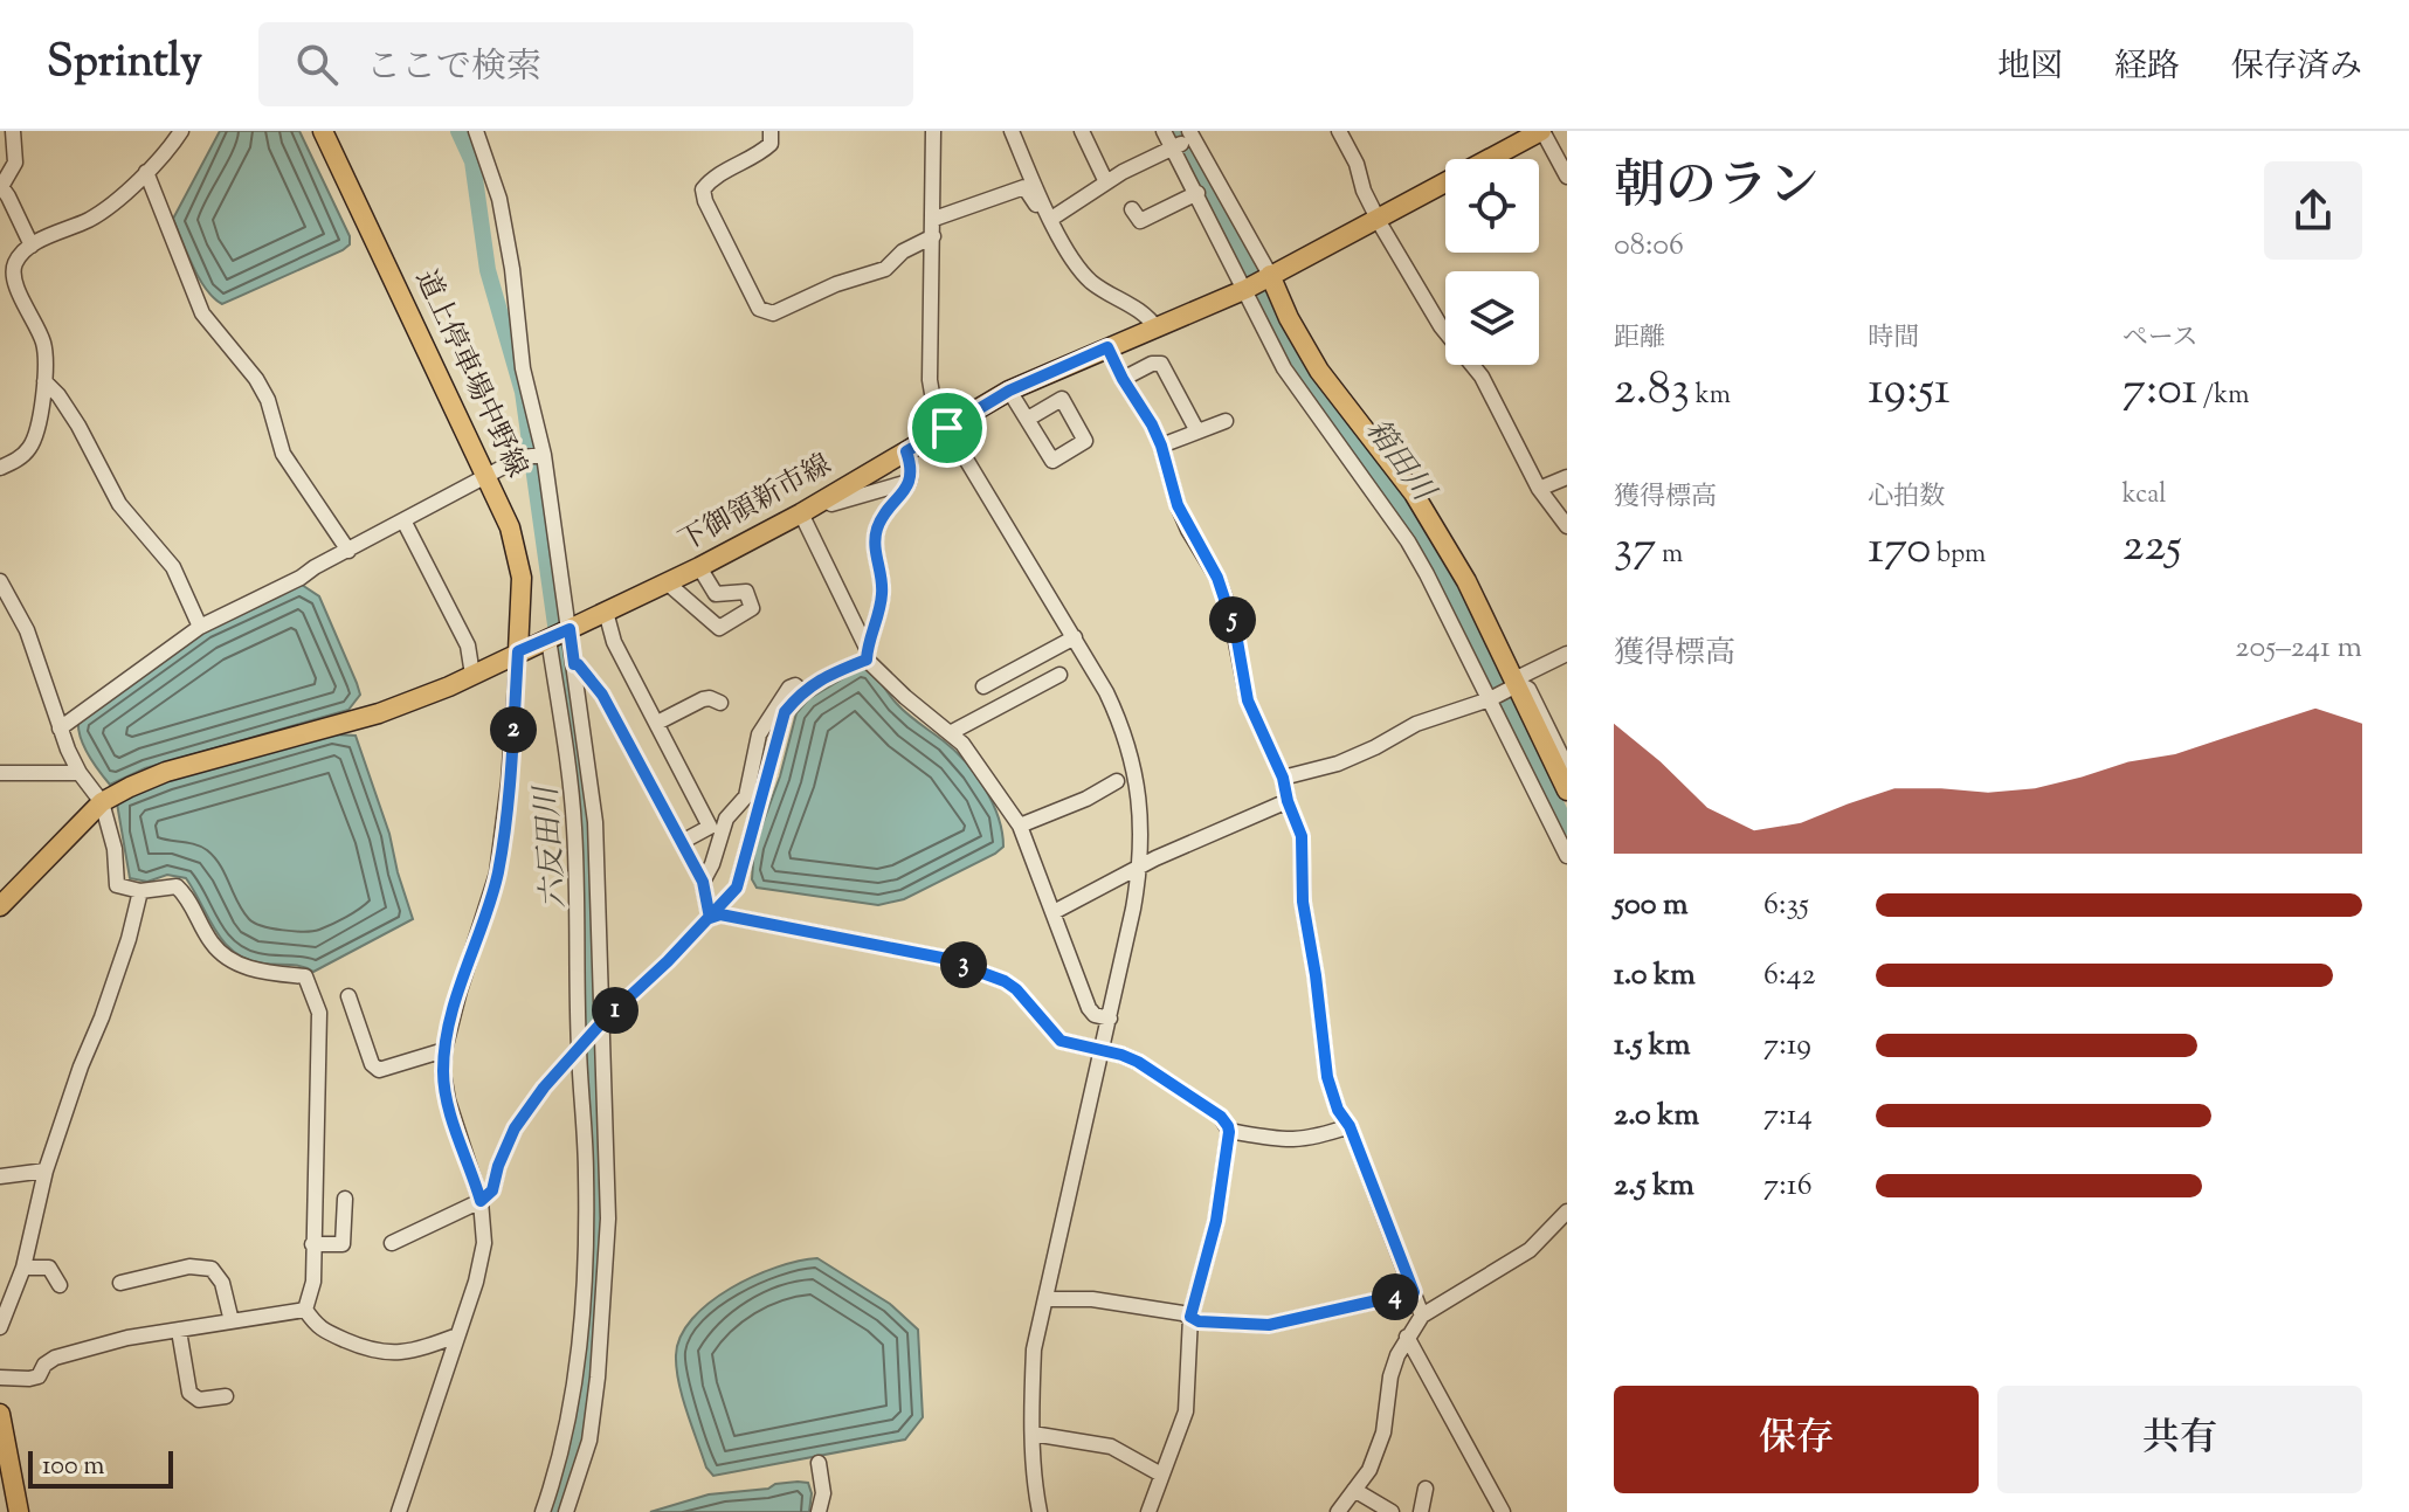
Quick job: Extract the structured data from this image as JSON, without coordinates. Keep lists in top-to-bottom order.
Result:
{
  "streets": {
    "main road": ["道上停車場中野線", "下御領新市線"]
  },
  "crossings": [
    ["道上停車場中野線", "下御領新市線"]
  ],
  "water": ["箱田川", "六反田川"],
  "scale_bar": "100 m",
  "page": {
    "header": "Sprintly",
    "search": "ここで検索",
    "nav": ["地図", "経路", "保存済み"],
    "heading": ["朝のラン", "08:06"],
    "stats": [
      ["距離", "2.83 km"],
      ["時間", "19:51"],
      ["ペース", "7:01 /km"],
      ["獲得標高", "37 m"],
      ["心拍数", "170 bpm"],
      ["kcal", "225"]
    ],
    "pins": [
      "5",
      "2",
      "3",
      "1",
      "4"
    ],
    "chart": ["獲得標高", "205–241 m"],
    "list": [
      {
        "name": "500 m",
        "note": "6:35"
      },
      {
        "name": "1.0 km",
        "note": "6:42"
      },
      {
        "name": "1.5 km",
        "note": "7:19"
      },
      {
        "name": "2.0 km",
        "note": "7:14"
      },
      {
        "name": "2.5 km",
        "note": "7:16"
      }
    ],
    "buttons": ["保存", "共有"],
    "scale": "100 m"
  }
}
